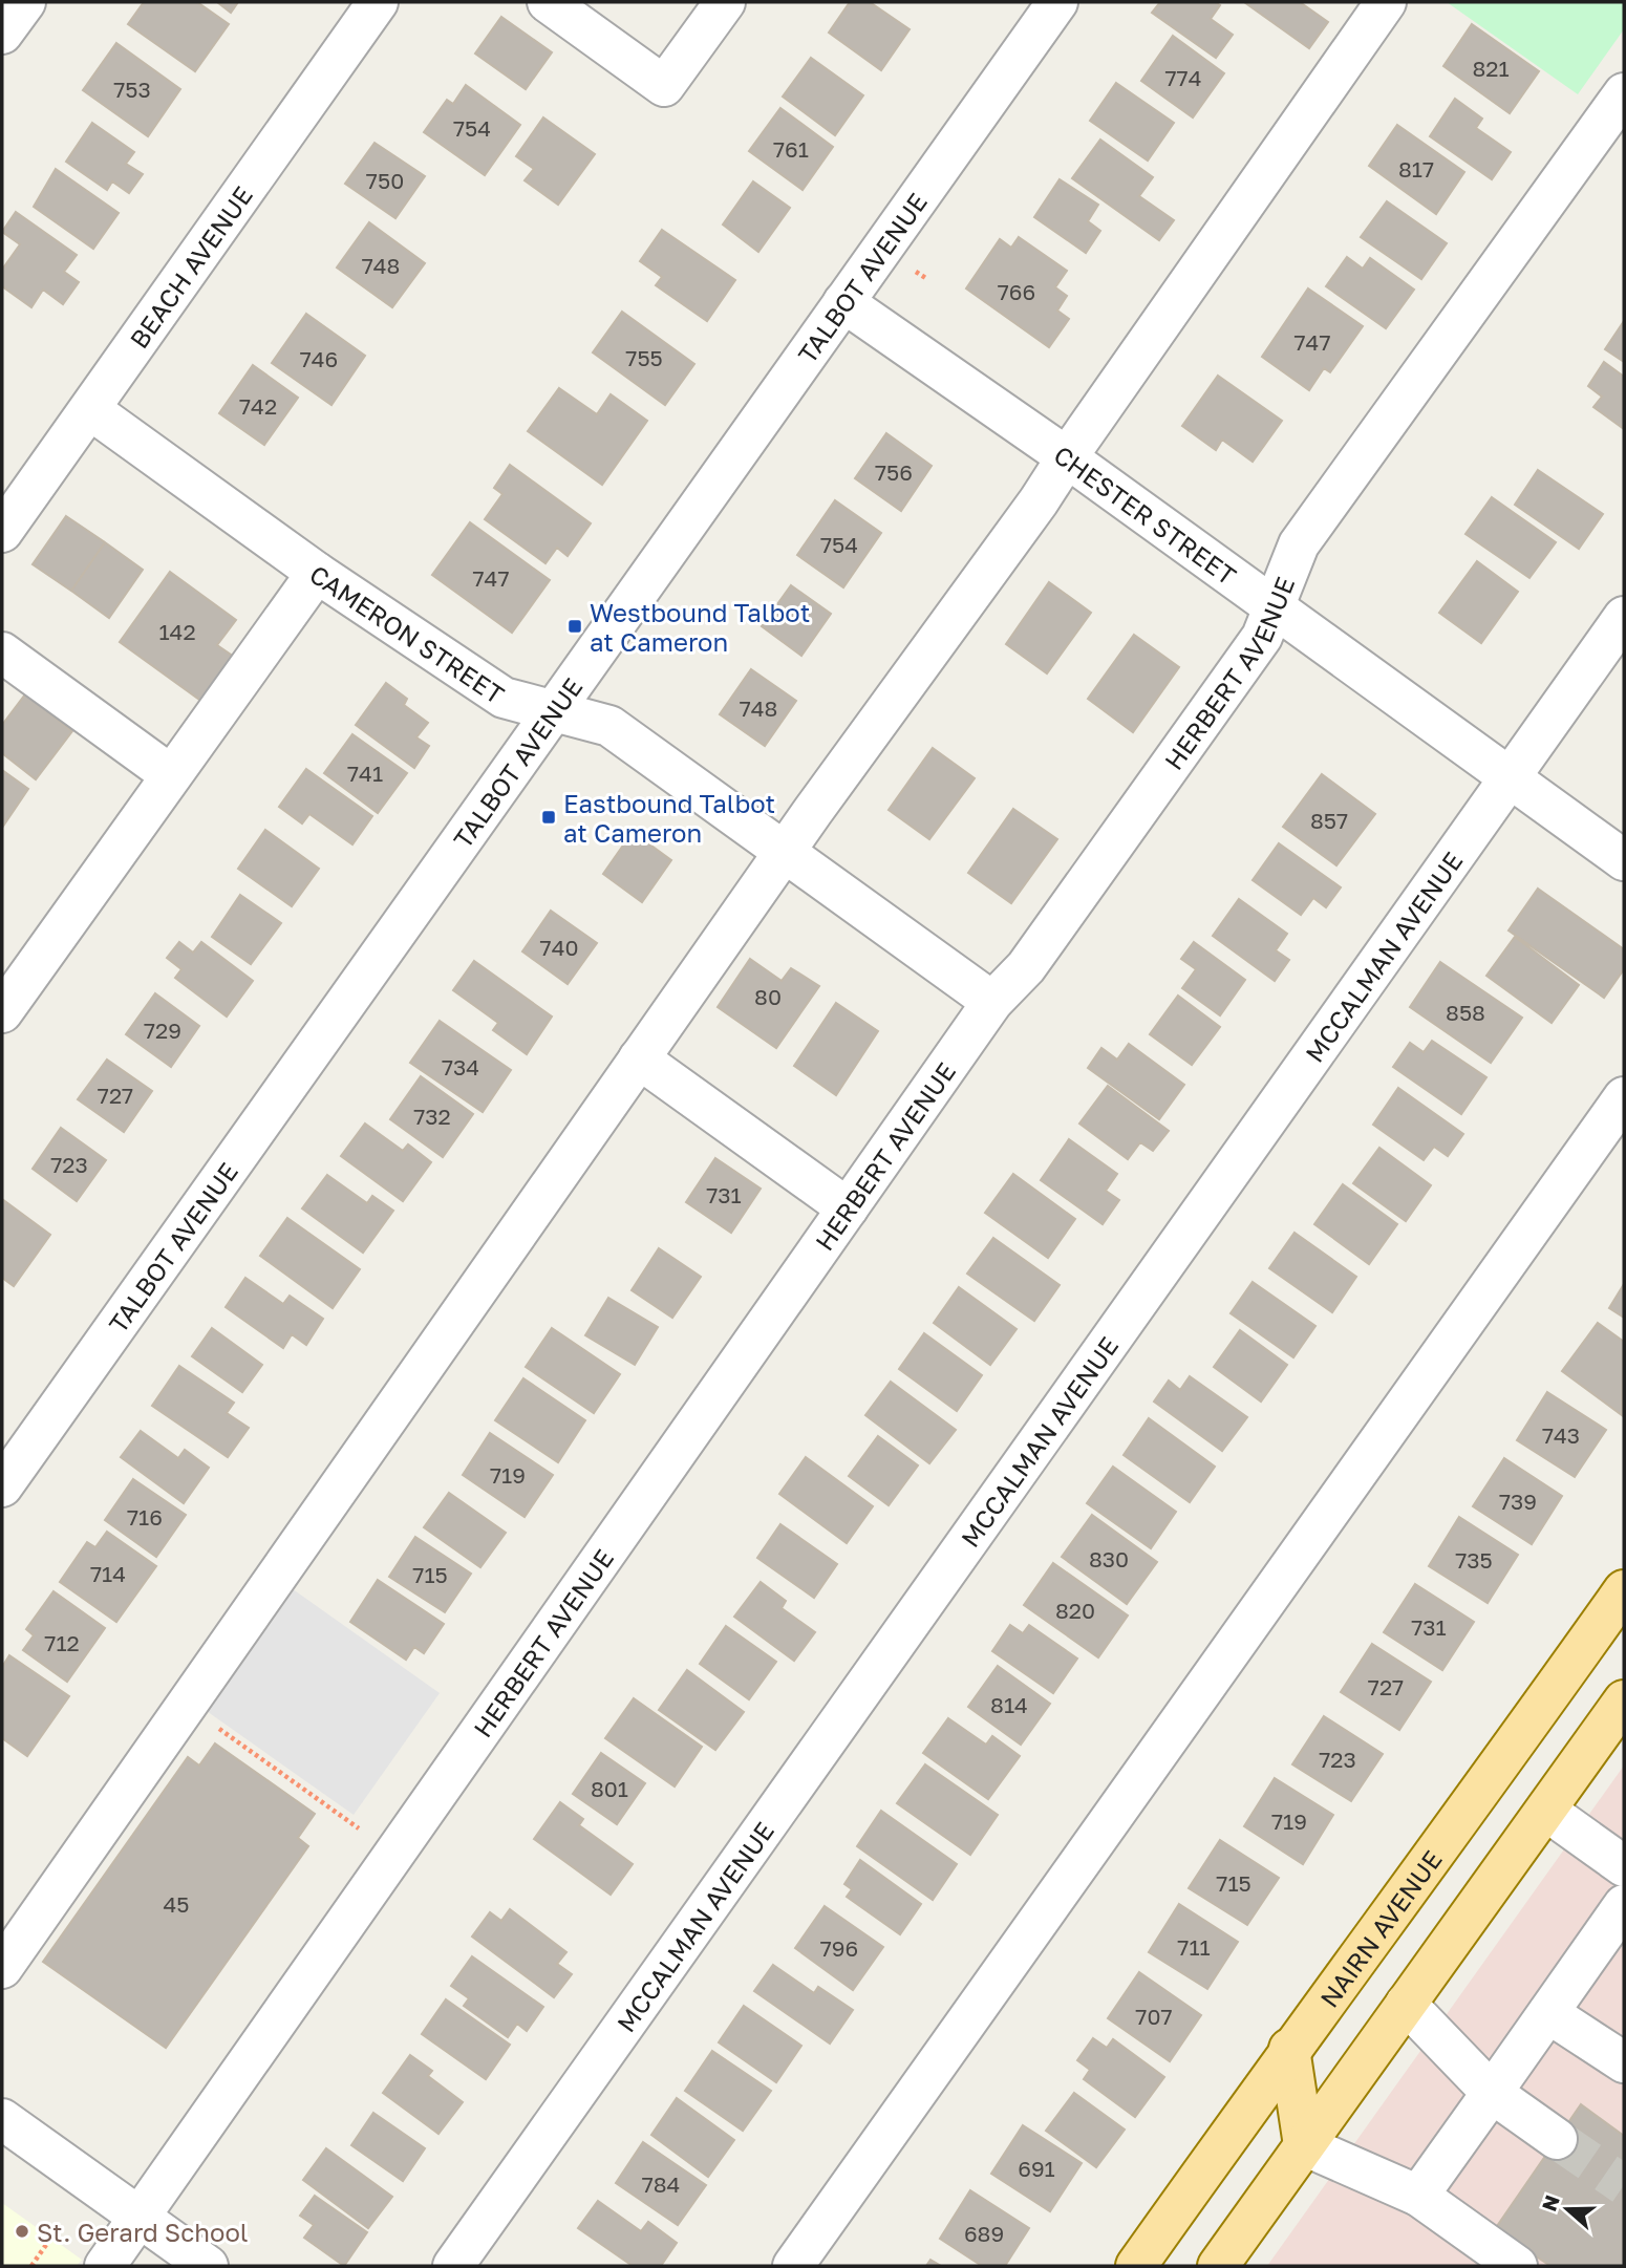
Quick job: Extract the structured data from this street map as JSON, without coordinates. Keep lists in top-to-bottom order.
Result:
{
  "streets": {
    "main road": ["NAIRN AVENUE"],
    "street": [
      "BEACH AVENUE",
      "TALBOT AVENUE",
      "CHESTER STREET",
      "CAMERON STREET",
      "HERBERT AVENUE",
      "MCCALMAN AVENUE"
    ]
  },
  "crossings": [
    ["BEACH AVENUE", "CAMERON STREET"],
    ["TALBOT AVENUE", "CHESTER STREET"],
    ["TALBOT AVENUE", "CAMERON STREET"],
    ["CHESTER STREET", "HERBERT AVENUE"],
    ["CHESTER STREET", "MCCALMAN AVENUE"],
    ["CAMERON STREET", "HERBERT AVENUE"]
  ],
  "places": {
    "transit": ["Westbound Talbot at Cameron", "Eastbound Talbot at Cameron"],
    "other": ["St. Gerard School"]
  },
  "house_numbers": [
    "821",
    "774",
    "753",
    "754",
    "761",
    "817",
    "750",
    "748",
    "766",
    "747",
    "755",
    "746",
    "742",
    "756",
    "754",
    "747",
    "142",
    "748",
    "741",
    "857",
    "740",
    "80",
    "858",
    "729",
    "734",
    "727",
    "732",
    "723",
    "731",
    "743",
    "719",
    "739",
    "716",
    "830",
    "735",
    "714",
    "715",
    "820",
    "731",
    "712",
    "727",
    "814",
    "723",
    "801",
    "719",
    "715",
    "45",
    "711",
    "796",
    "707",
    "691",
    "784",
    "689"
  ],
  "north": "left"
}
